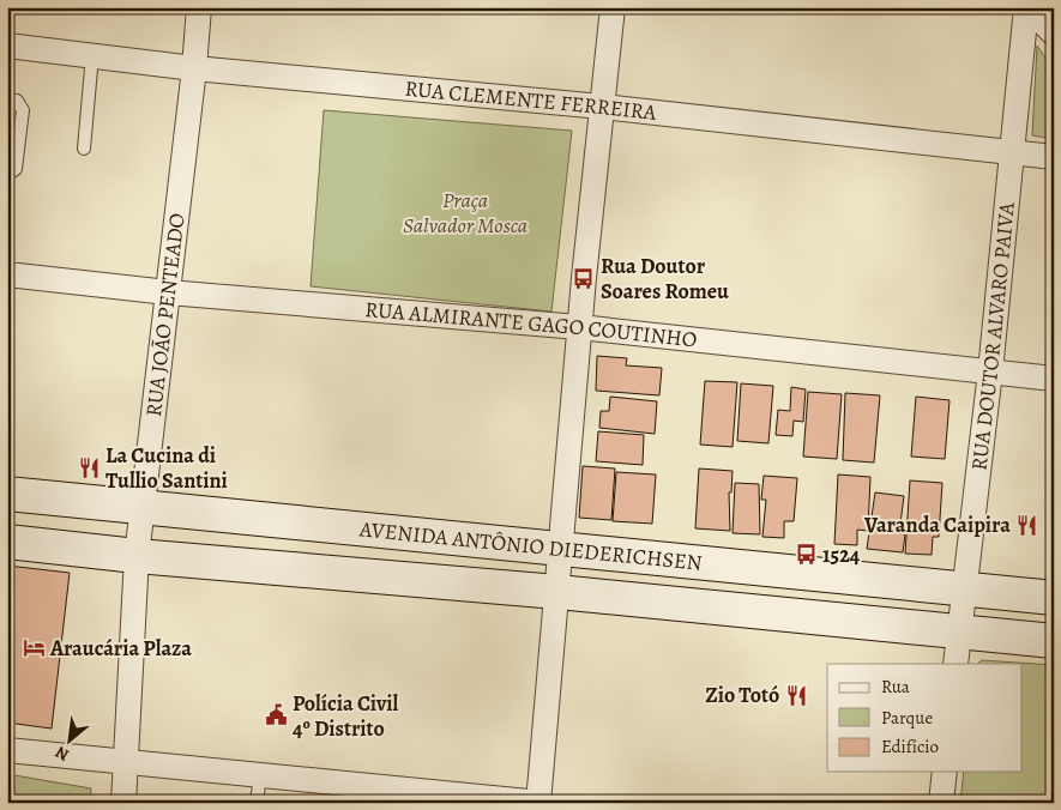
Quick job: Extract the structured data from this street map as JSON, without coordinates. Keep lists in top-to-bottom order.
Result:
{
  "streets": {
    "main road": ["AVENIDA ANTÔNIO DIEDERICHSEN"],
    "street": [
      "RUA CLEMENTE FERREIRA",
      "RUA JOÃO PENTEADO",
      "RUA ALMIRANTE GAGO COUTINHO",
      "RUA DOUTOR ALVARO PAIVA"
    ]
  },
  "crossings": [
    ["RUA CLEMENTE FERREIRA", "RUA JOÃO PENTEADO"],
    ["RUA CLEMENTE FERREIRA", "RUA DOUTOR ALVARO PAIVA"],
    ["RUA JOÃO PENTEADO", "RUA ALMIRANTE GAGO COUTINHO"],
    ["RUA JOÃO PENTEADO", "AVENIDA ANTÔNIO DIEDERICHSEN"],
    ["RUA ALMIRANTE GAGO COUTINHO", "RUA DOUTOR ALVARO PAIVA"],
    ["RUA DOUTOR ALVARO PAIVA", "AVENIDA ANTÔNIO DIEDERICHSEN"]
  ],
  "parks": ["Praça Salvador Mosca"],
  "places": {
    "bus stop": ["Rua Doutor Soares Romeu", "1524"],
    "restaurant": ["La Cucina di Tullio Santini", "Varanda Caipira", "Zio Totó"],
    "hotel": ["Araucária Plaza"],
    "public building": ["Polícia Civil 4º Distrito"]
  },
  "legend": ["Rua", "Parque", "Edifício"],
  "north": "bottom left"
}
